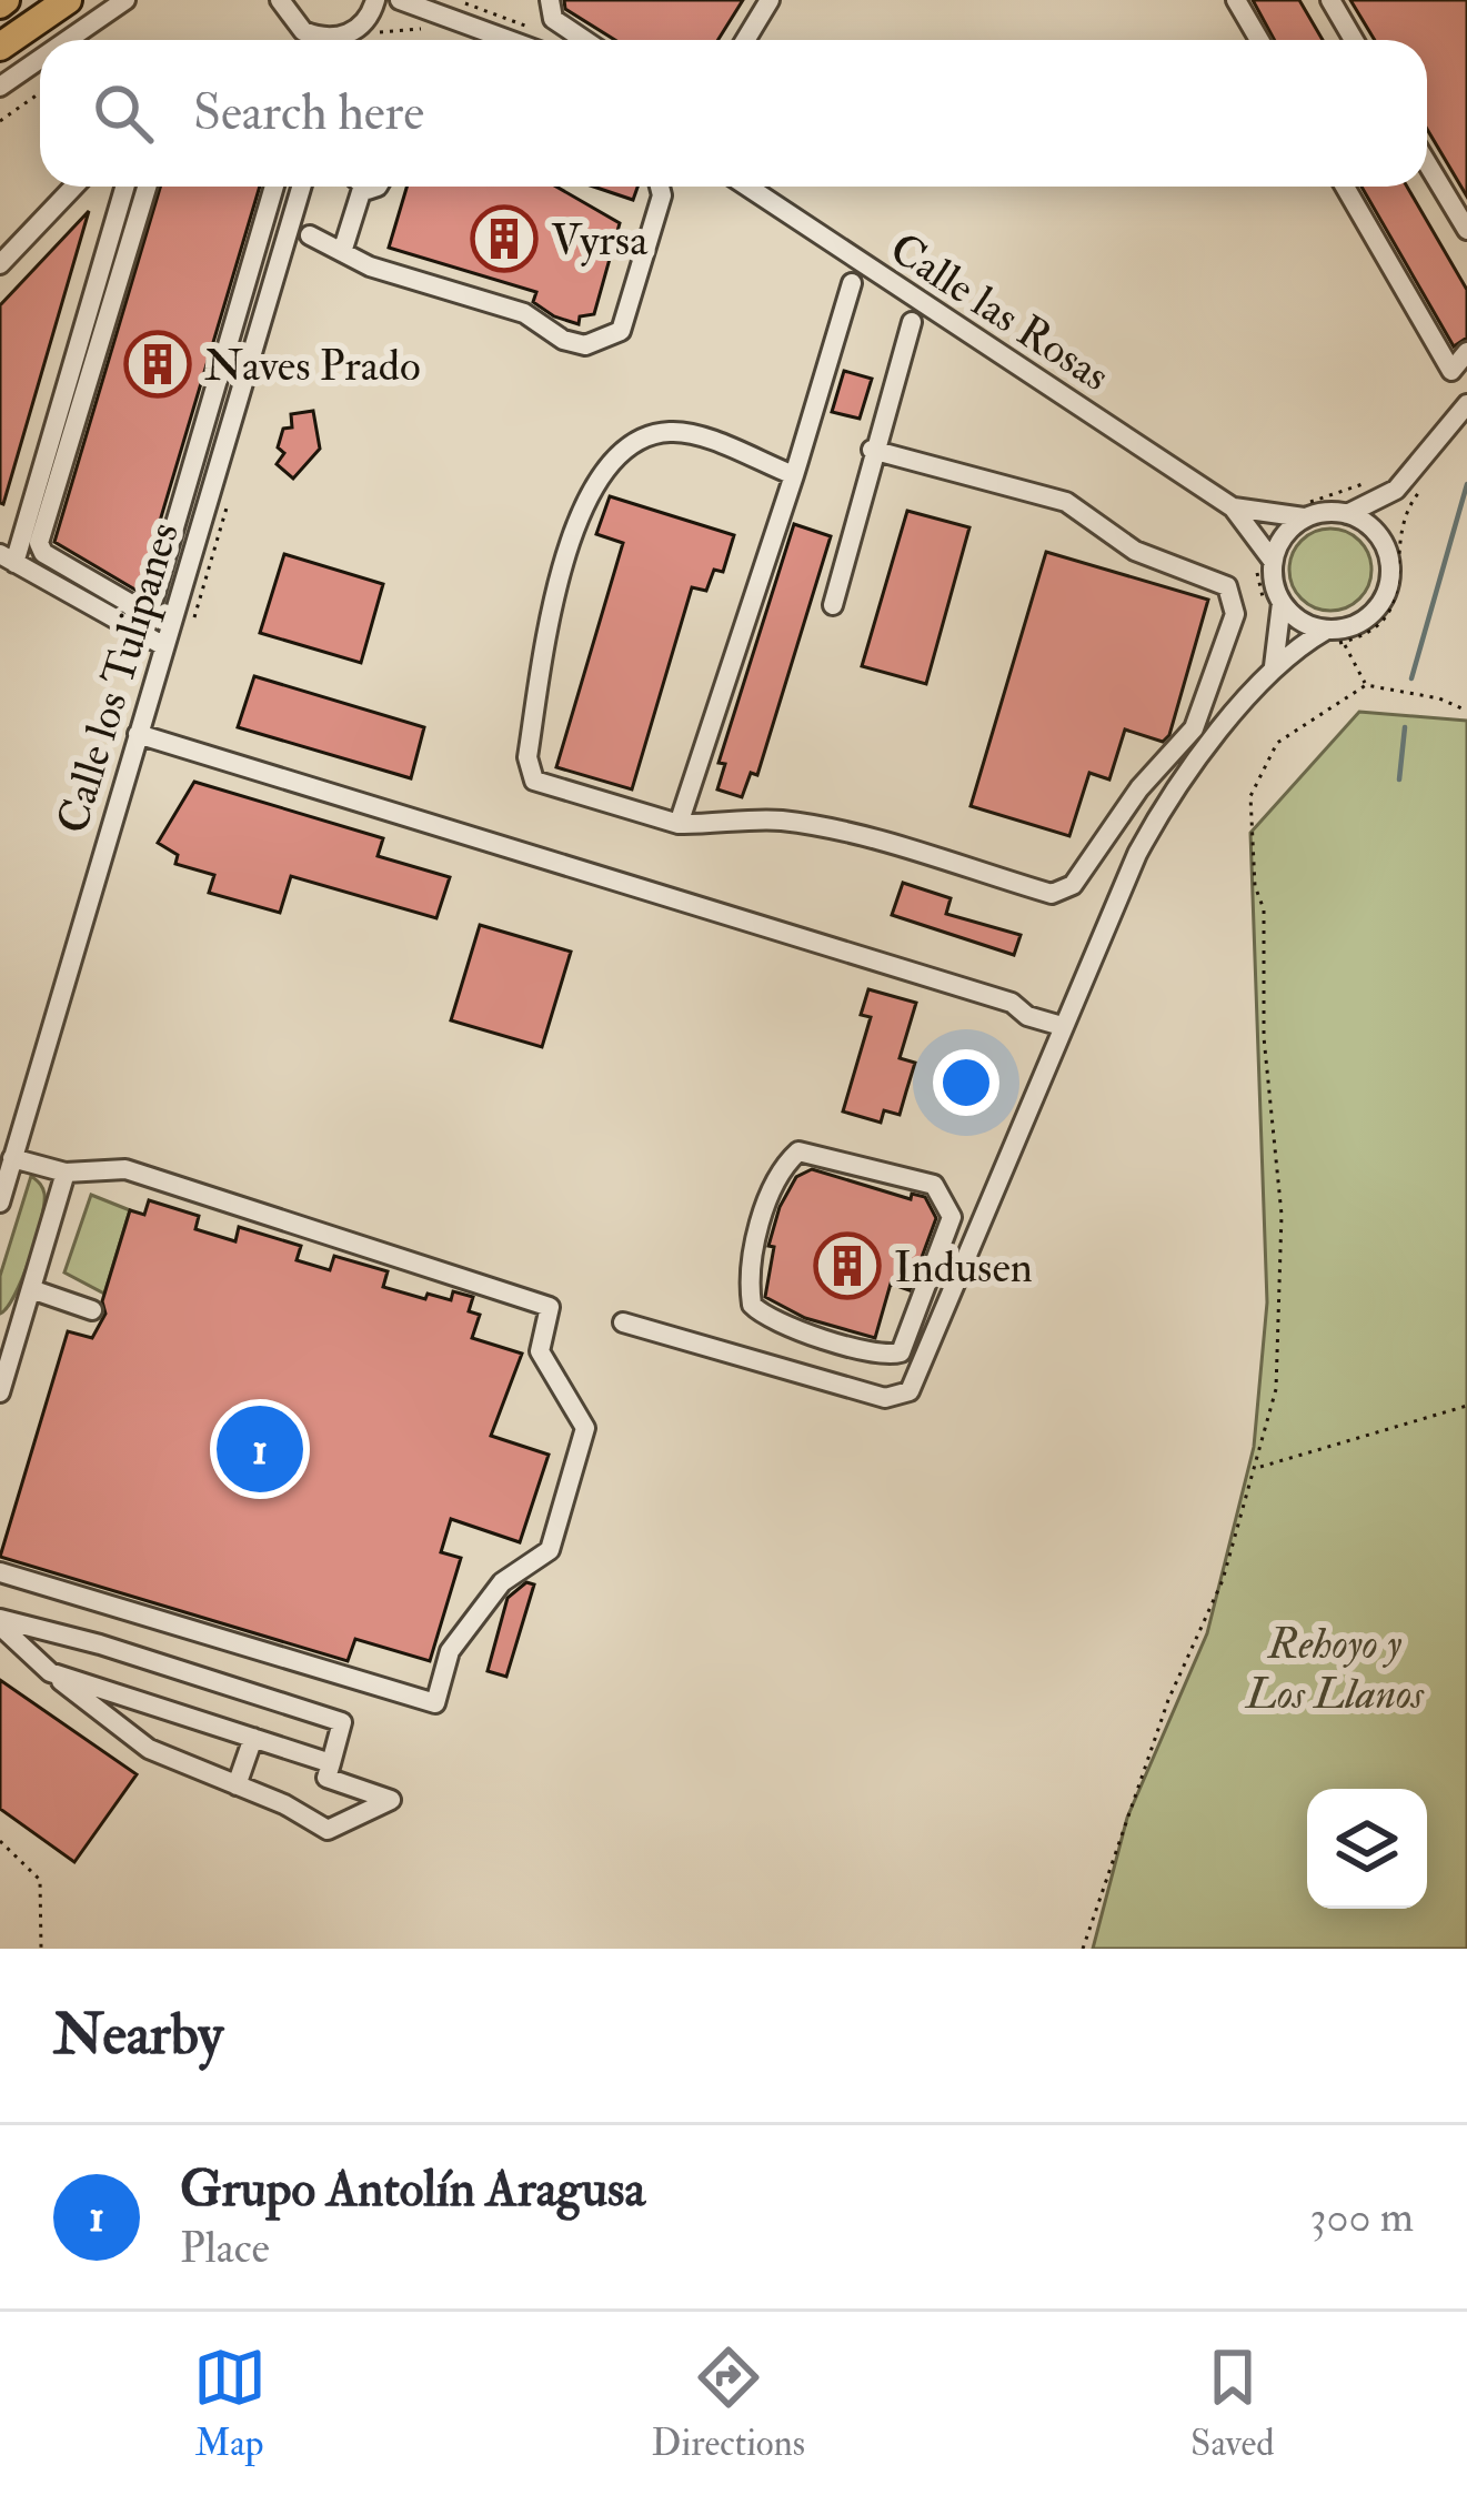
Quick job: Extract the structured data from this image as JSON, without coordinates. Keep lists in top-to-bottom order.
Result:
{
  "streets": {
    "street": ["Calle las Rosas", "Calle los Tulipanes"]
  },
  "parks": ["Rehoyo y Los Llanos"],
  "places": {
    "building": ["Vyrsa", "Naves Prado", "Indusen"]
  },
  "page": {
    "search": "Search here",
    "pins": "1",
    "heading": "Nearby",
    "list": [
      {
        "mark": "1",
        "name": "Grupo Antolín Aragusa",
        "note": "Place",
        "value": "300 m"
      }
    ],
    "nav": ["Map", "Directions", "Saved"]
  }
}
